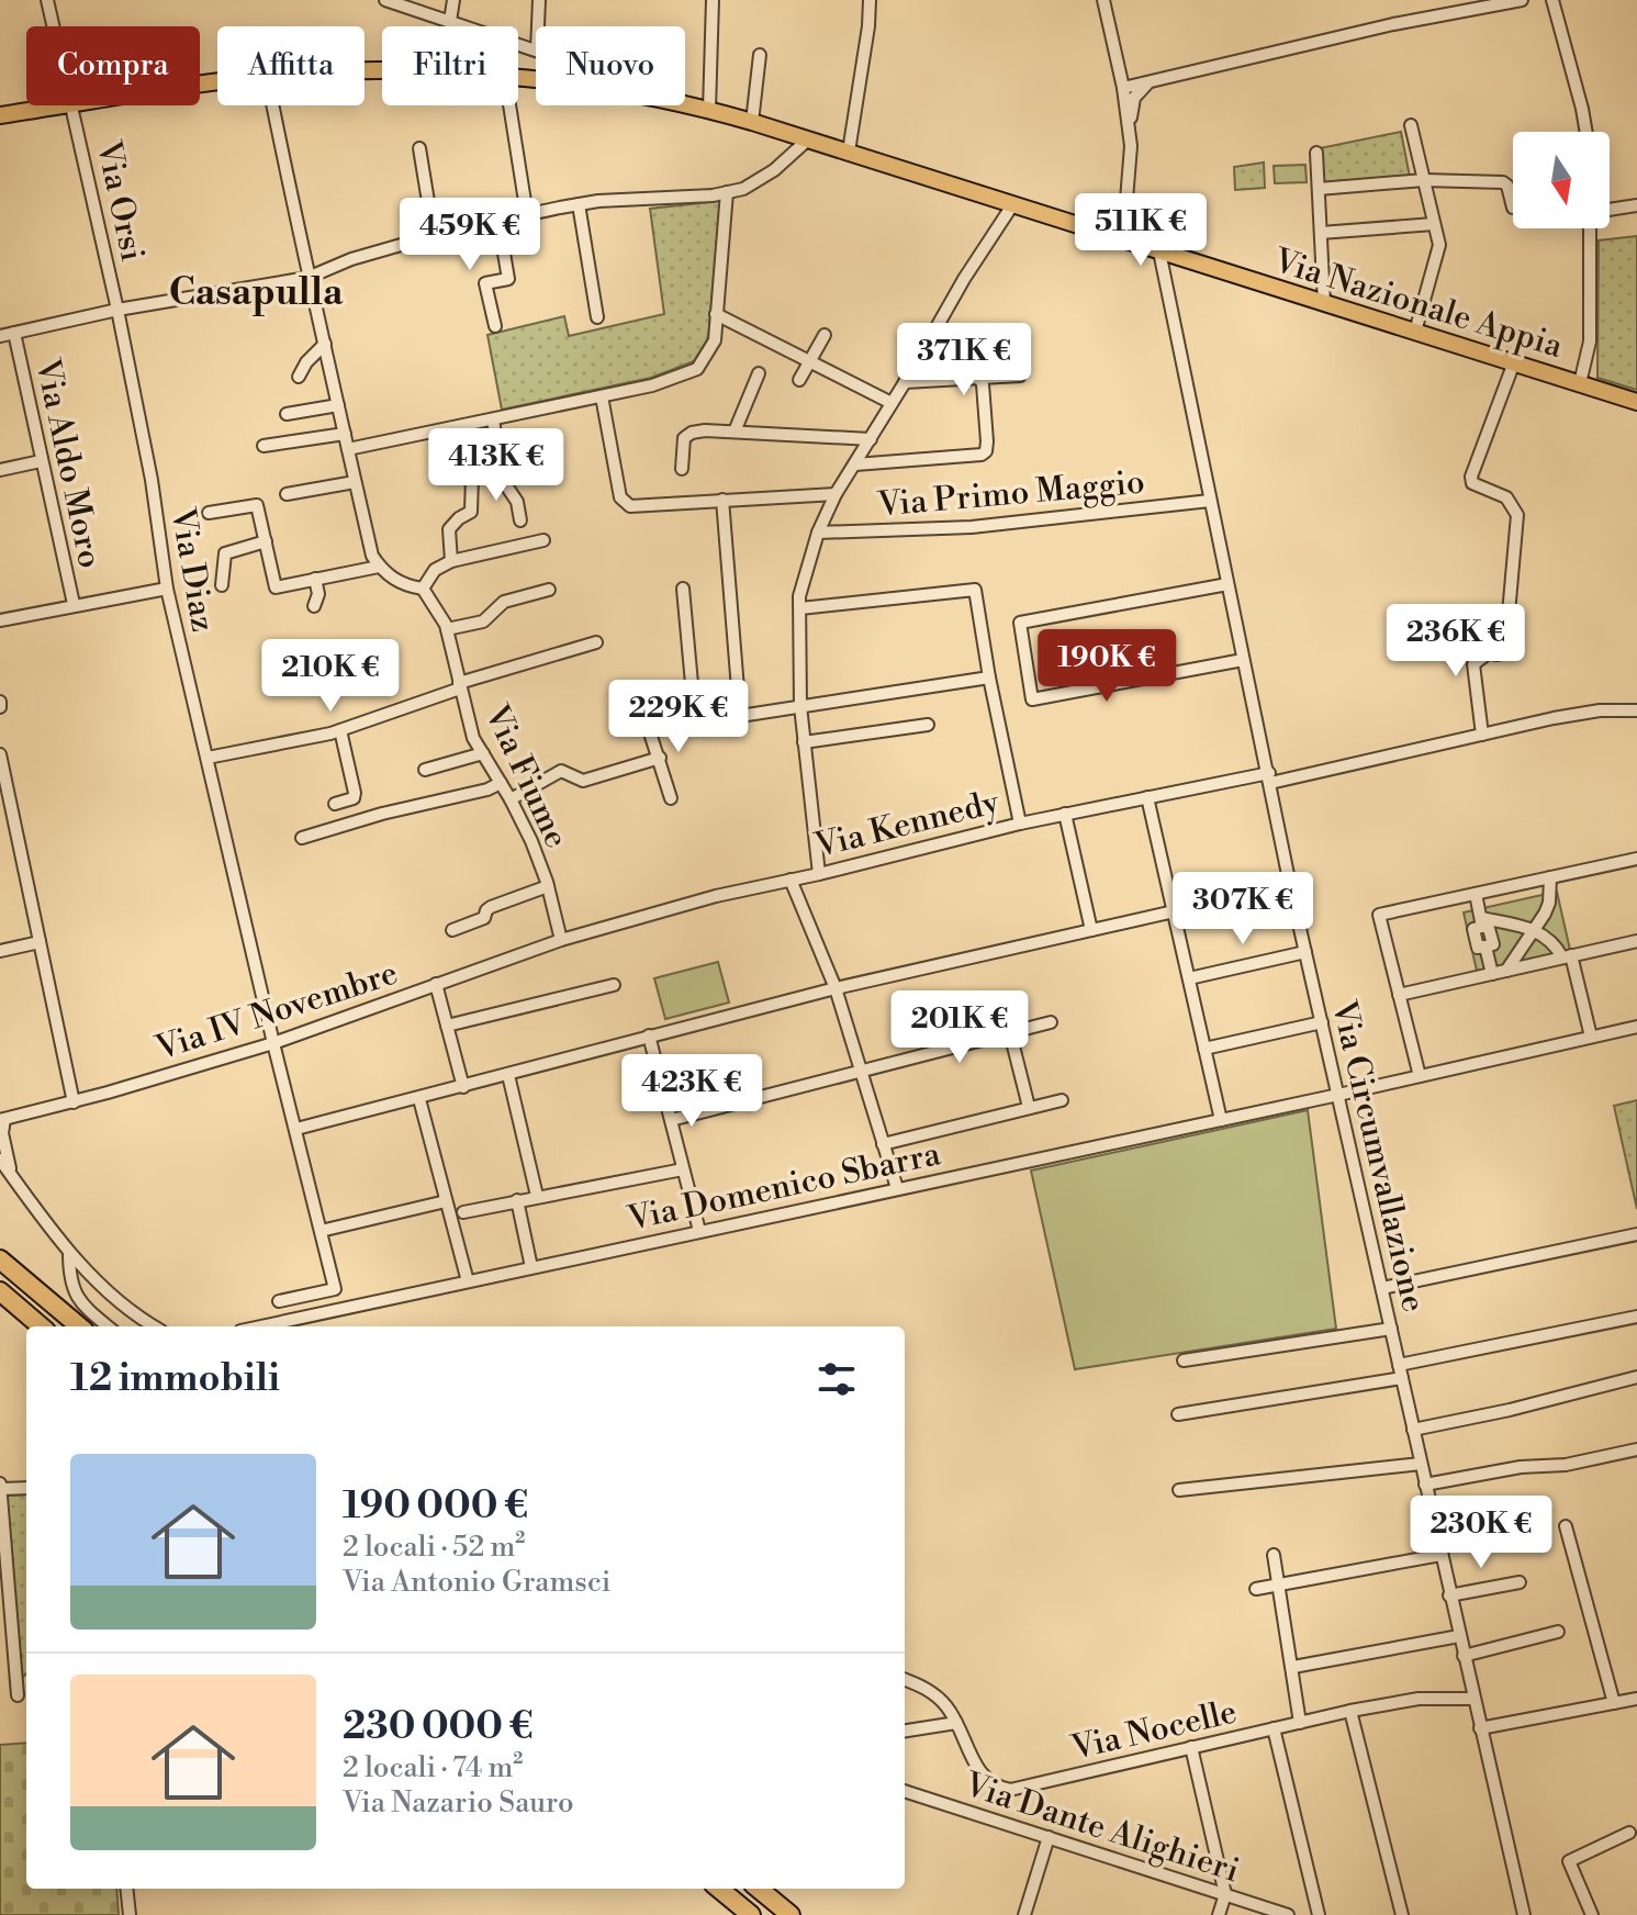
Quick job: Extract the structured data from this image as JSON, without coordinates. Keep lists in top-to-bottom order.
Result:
{
  "streets": {
    "main road": ["Via Nazionale Appia"],
    "street": [
      "Via Orsi",
      "Via Aldo Moro",
      "Via Primo Maggio",
      "Via Diaz",
      "Via Fiume",
      "Via Kennedy",
      "Via IV Novembre",
      "Via Circumvallazione",
      "Via Domenico Sbarra",
      "Via Nocelle",
      "Via Dante Alighieri"
    ]
  },
  "crossings": [
    ["Via Orsi", "Via Diaz"],
    ["Via Nazionale Appia", "Via Circumvallazione"],
    ["Via Primo Maggio", "Via Circumvallazione"],
    ["Via Diaz", "Via IV Novembre"],
    ["Via Fiume", "Via Kennedy"],
    ["Via Fiume", "Via IV Novembre"],
    ["Via Kennedy", "Via IV Novembre"],
    ["Via Kennedy", "Via Circumvallazione"],
    ["Via Circumvallazione", "Via Domenico Sbarra"],
    ["Via Circumvallazione", "Via Nocelle"]
  ],
  "districts": ["Casapulla"],
  "north": "bottom",
  "page": {
    "chip": [
      "Compra",
      "Affitta",
      "Filtri",
      "Nuovo"
    ],
    "price": [
      "511K €",
      "459K €",
      "371K €",
      "413K €",
      "236K €",
      "190K €",
      "210K €",
      "229K €",
      "307K €",
      "201K €",
      "423K €",
      "230K €"
    ],
    "heading": "12 immobili",
    "list": [
      {
        "name": "190 000 €",
        "note": "2 locali · 52 m² · Via Antonio Gramsci"
      },
      {
        "name": "230 000 €",
        "note": "2 locali · 74 m² · Via Nazario Sauro"
      }
    ]
  }
}
